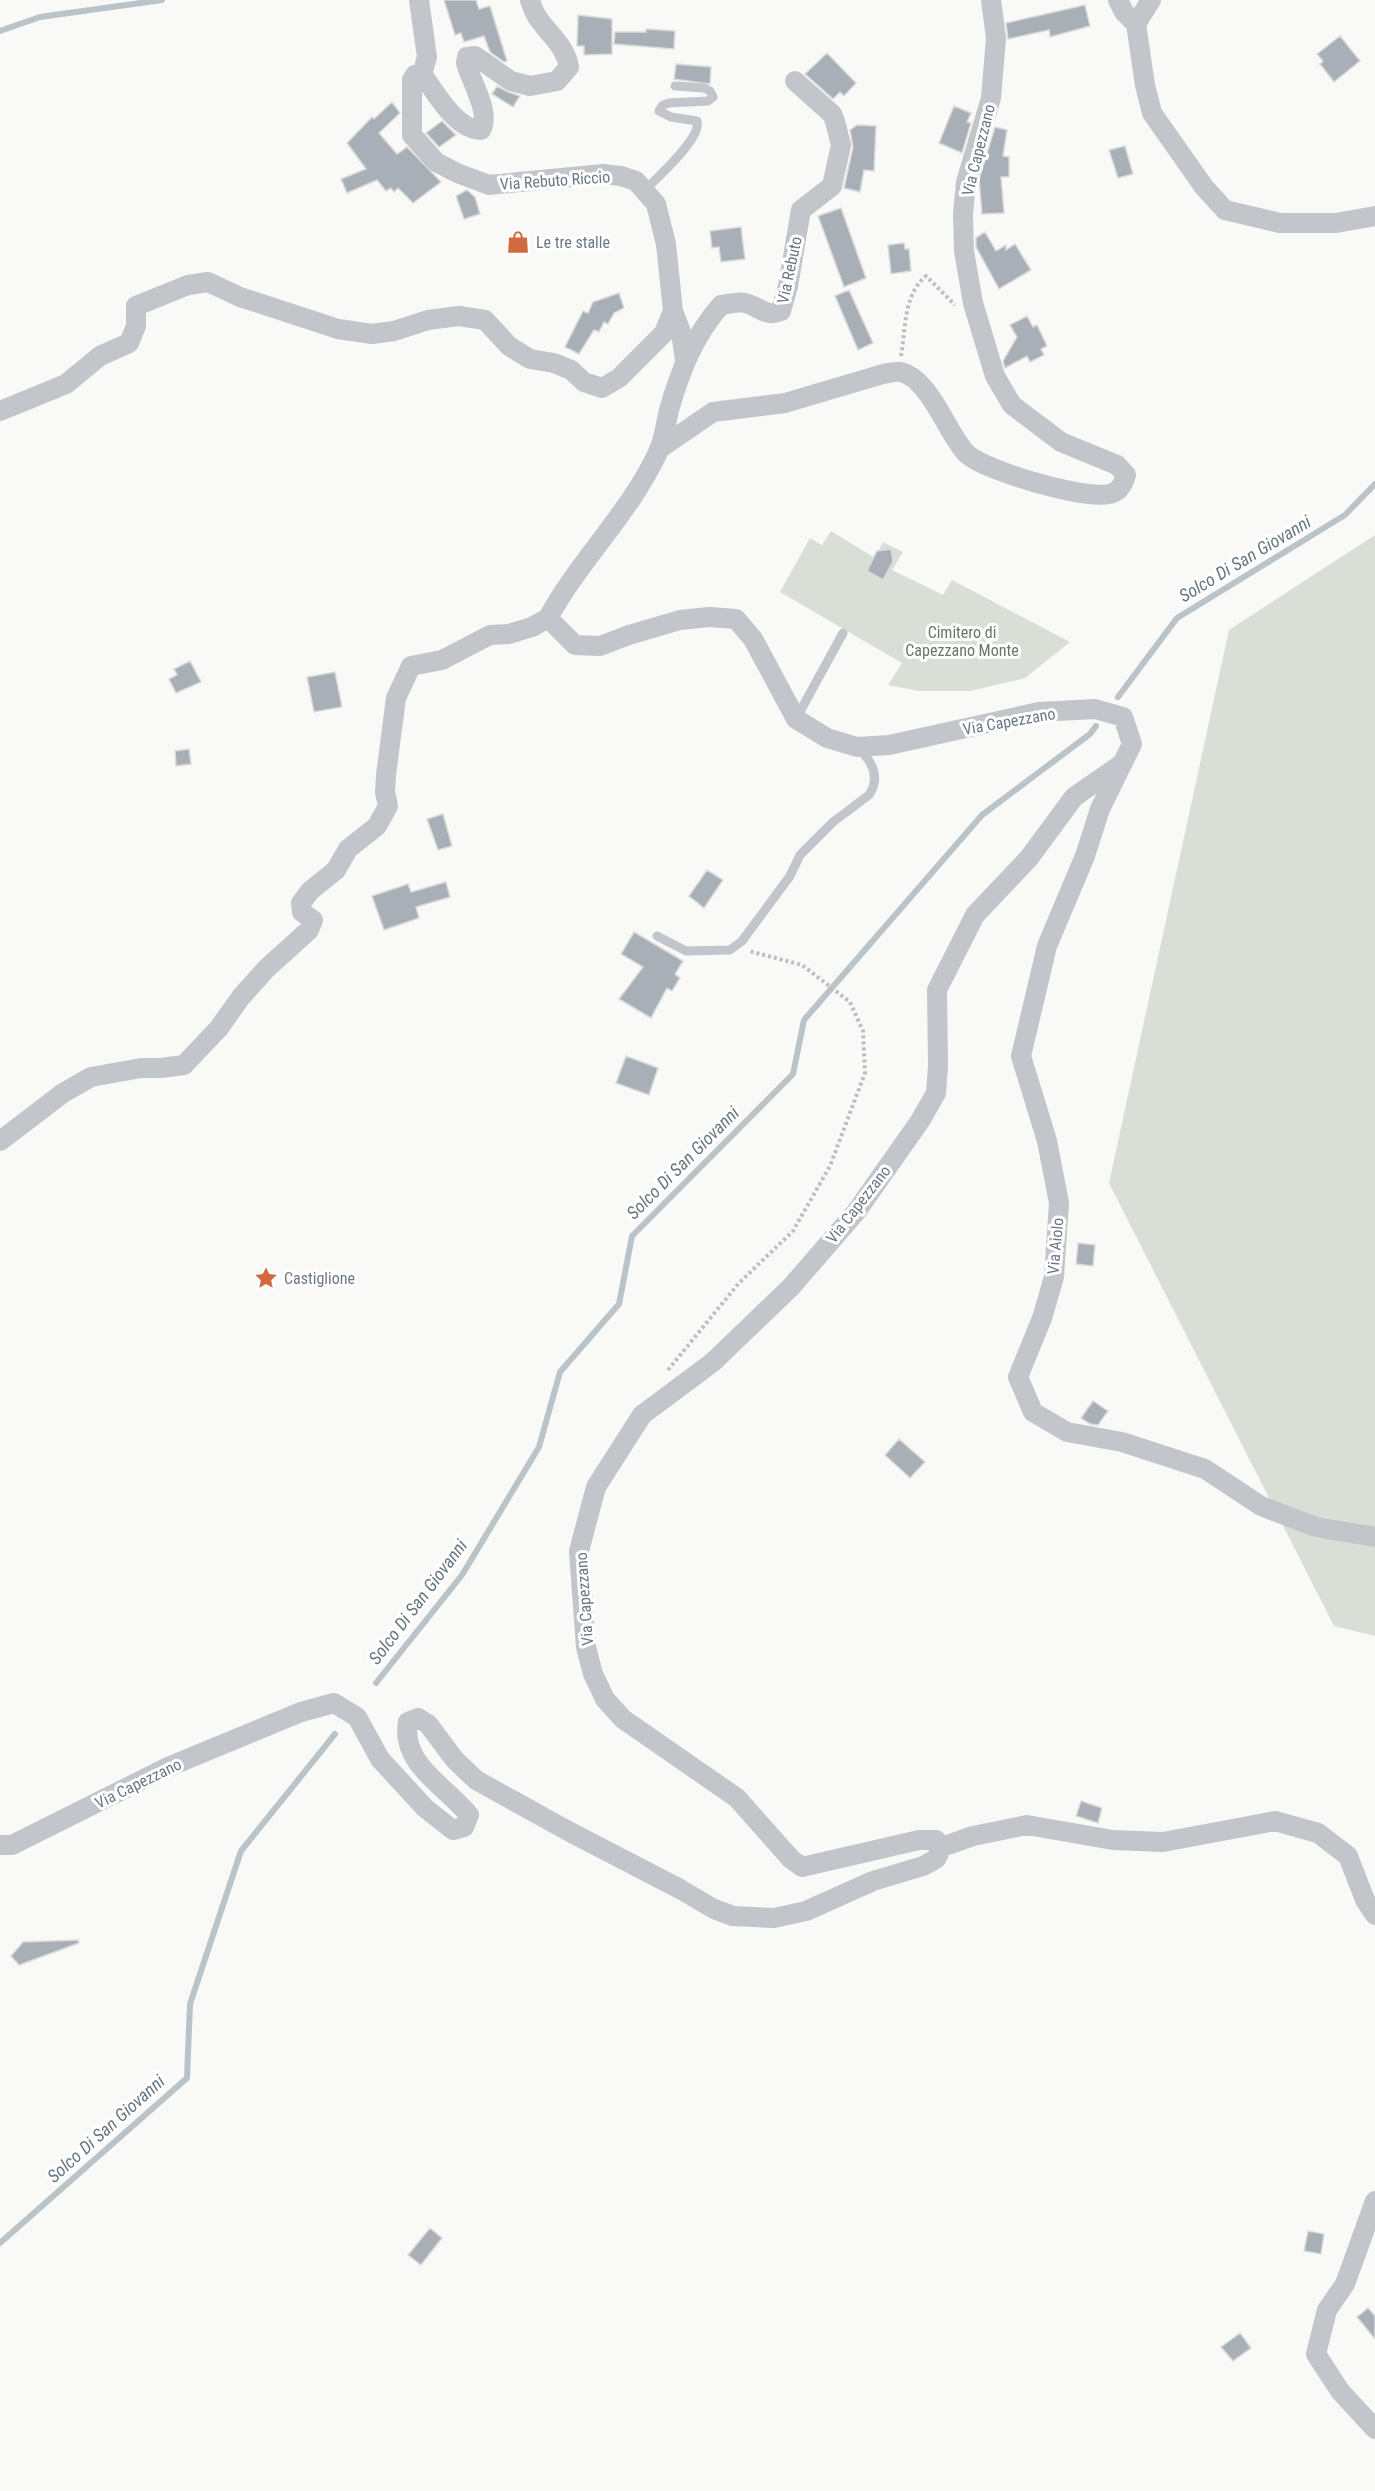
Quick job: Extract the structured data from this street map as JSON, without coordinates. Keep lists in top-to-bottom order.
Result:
{
  "streets": {
    "street": [
      "Via Capezzano",
      "Via Rebuto Riccio",
      "Via Rebuto",
      "Via Aiolo"
    ]
  },
  "crossings": [
    ["Via Capezzano", "Via Aiolo"]
  ],
  "water": ["Solco Di San Giovanni"],
  "parks": ["Cimitero di Capezzano Monte"],
  "places": {
    "shop": ["Le tre stalle"],
    "place": ["Castiglione"]
  }
}
